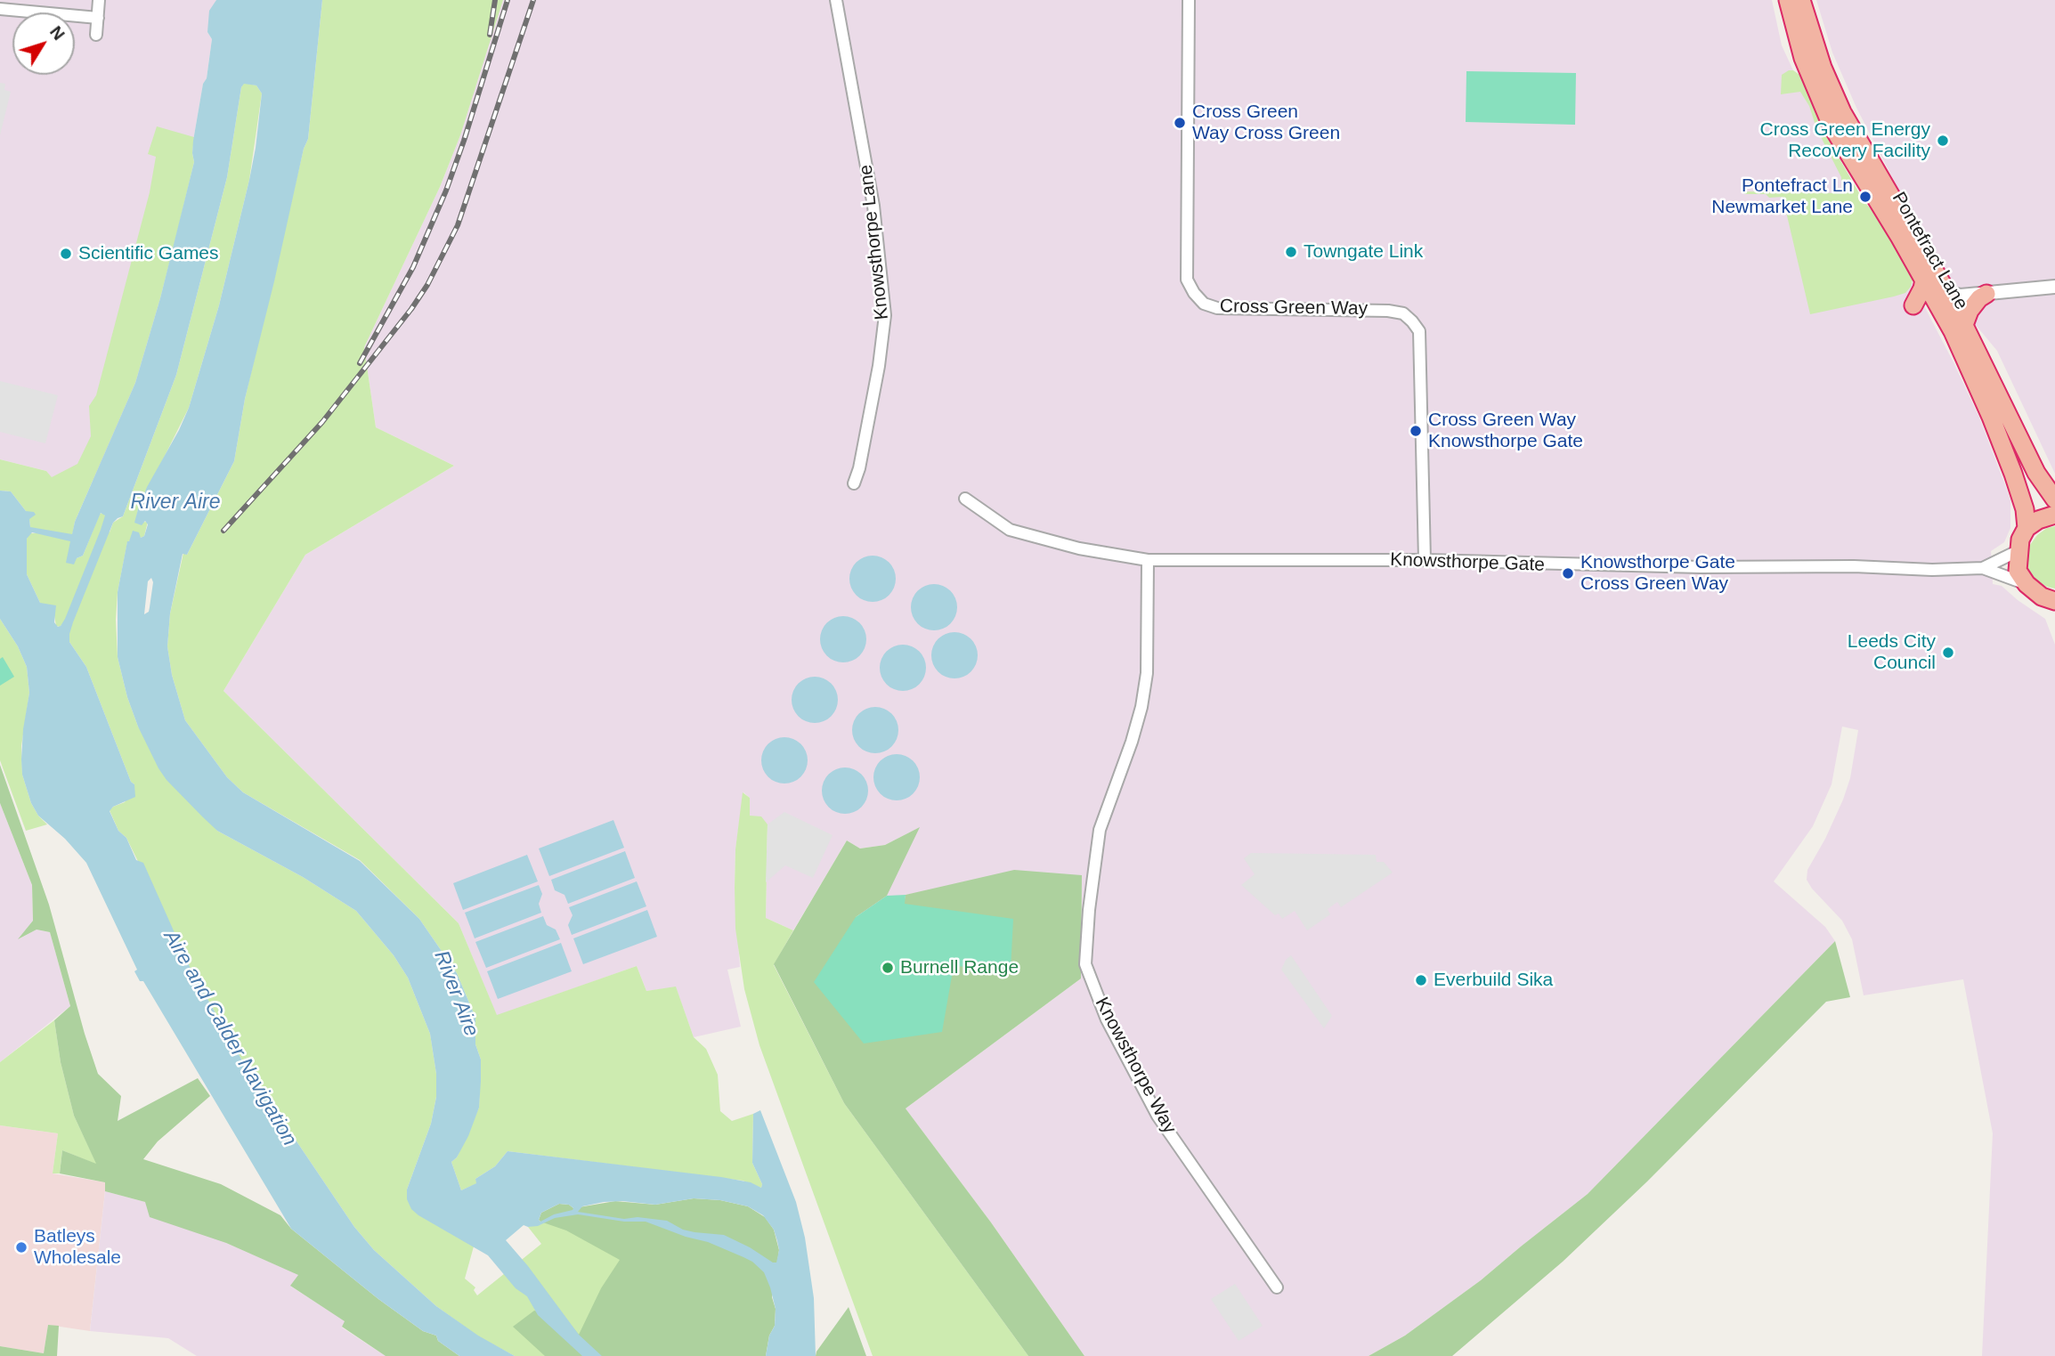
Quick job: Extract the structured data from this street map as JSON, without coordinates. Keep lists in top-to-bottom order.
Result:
{
  "streets": {
    "highway": ["Pontefract Lane"],
    "street": [
      "Knowsthorpe Lane",
      "Cross Green Way",
      "Knowsthorpe Gate",
      "Knowsthorpe Way"
    ]
  },
  "crossings": [
    ["Cross Green Way", "Knowsthorpe Gate"],
    ["Knowsthorpe Gate", "Knowsthorpe Way"]
  ],
  "water": ["River Aire", "Aire and Calder Navigation"],
  "places": [
    "Cross Green Way Cross Green",
    "Cross Green Energy Recovery Facility",
    "Pontefract Ln Newmarket Lane",
    "Towngate Link",
    "Scientific Games",
    "Cross Green Way Knowsthorpe Gate",
    "Knowsthorpe Gate Cross Green Way",
    "Leeds City Council",
    "Burnell Range",
    "Everbuild Sika",
    "Batleys Wholesale"
  ],
  "north": "top right"
}
